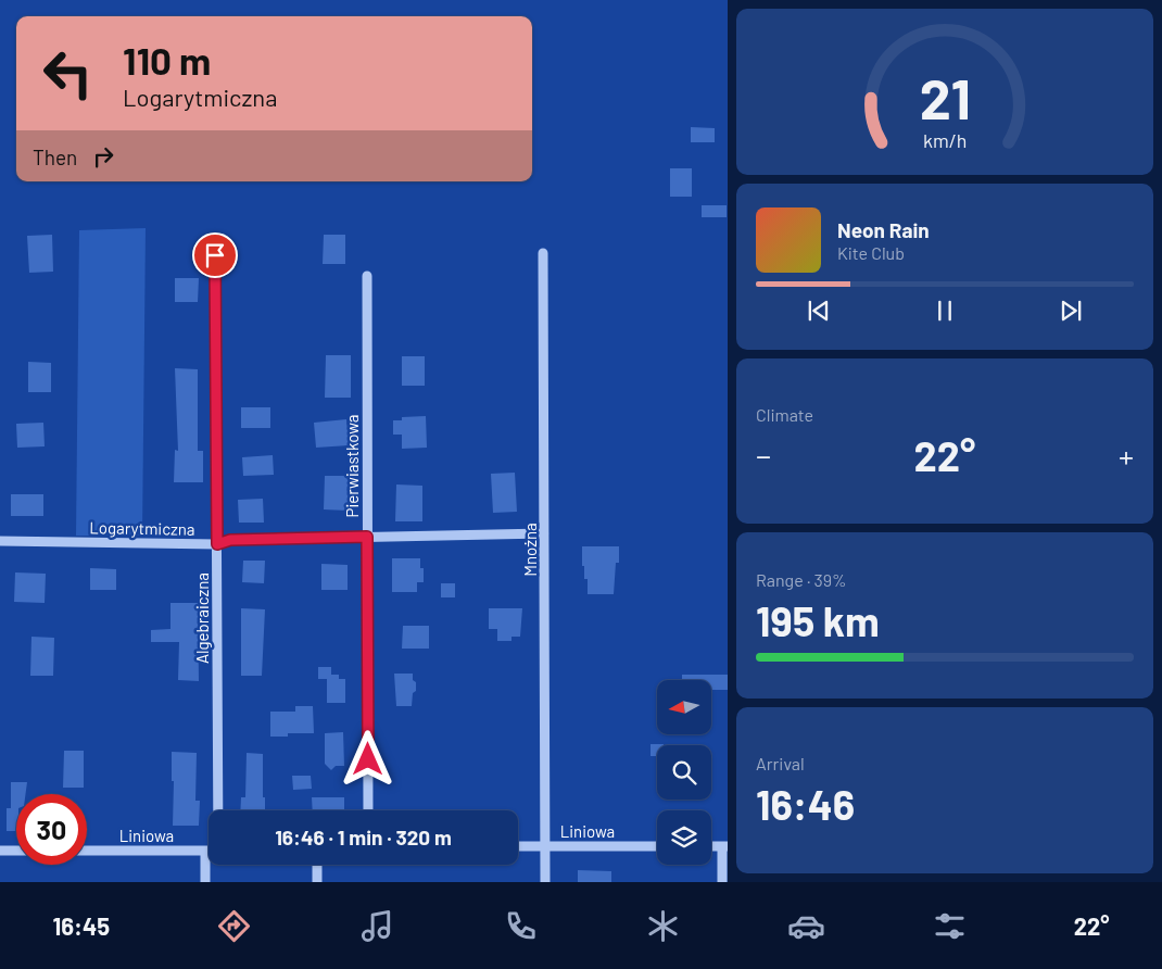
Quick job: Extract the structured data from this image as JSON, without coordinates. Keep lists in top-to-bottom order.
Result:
{
  "streets": {
    "street": [
      "Pierwiastkowa",
      "Logarytmiczna",
      "Mnożna",
      "Algebraiczna",
      "Liniowa"
    ]
  },
  "crossings": [
    ["Pierwiastkowa", "Logarytmiczna"],
    ["Logarytmiczna", "Mnożna"],
    ["Logarytmiczna", "Algebraiczna"],
    ["Mnożna", "Liniowa"]
  ],
  "north": "left",
  "page": {
    "turn": ["110 m", "Logarytmiczna"],
    "then": "Then",
    "song": ["Neon Rain", "Kite Club"],
    "tile": [
      "Climate",
      ["Range · 39%", "195 km"],
      ["Arrival", "16:46"]
    ],
    "heat": ["−", "22°", "+"],
    "limit": "30",
    "trip": "16:46 · 1 min · 320 m",
    "tabs": ["16:45", "22°"],
    "gauge": ["21", "km/h"]
  }
}
